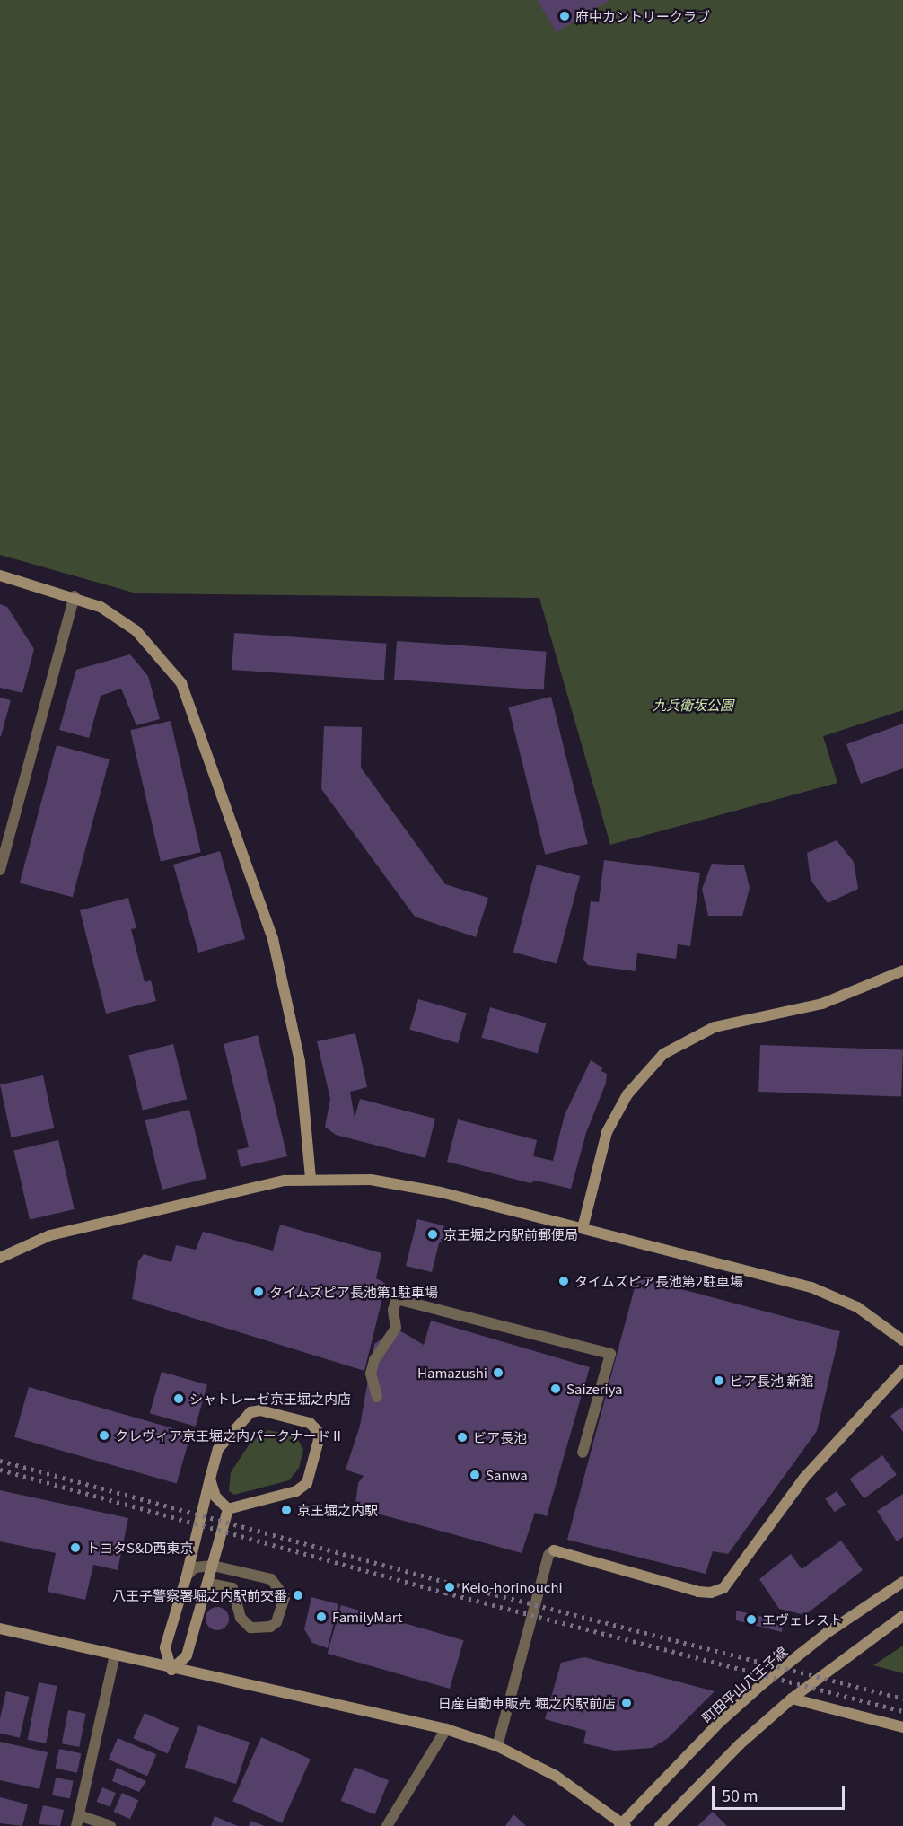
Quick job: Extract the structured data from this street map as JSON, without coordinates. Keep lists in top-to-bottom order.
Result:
{
  "streets": {
    "street": ["町田平山八王子線"]
  },
  "parks": ["九兵衛坂公園"],
  "places": [
    "府中カントリークラブ",
    "京王堀之内駅前郵便局",
    "タイムズピア長池第2駐車場",
    "タイムズピア長池第1駐車場",
    "Hamazushi",
    "ビア長池 新館",
    "Saizeriya",
    "シャトレーゼ京王堀之内店",
    "クレヴィア京王堀之内パークナードⅡ",
    "ビア長池",
    "Sanwa",
    "京王堀之内駅",
    "トヨタS&D西東京",
    "Keio-horinouchi",
    "八王子警察署堀之内駅前交番",
    "FamilyMart",
    "エヴェレスト",
    "日産自動車販売 堀之内駅前店"
  ],
  "scale_bar": "50 m"
}
